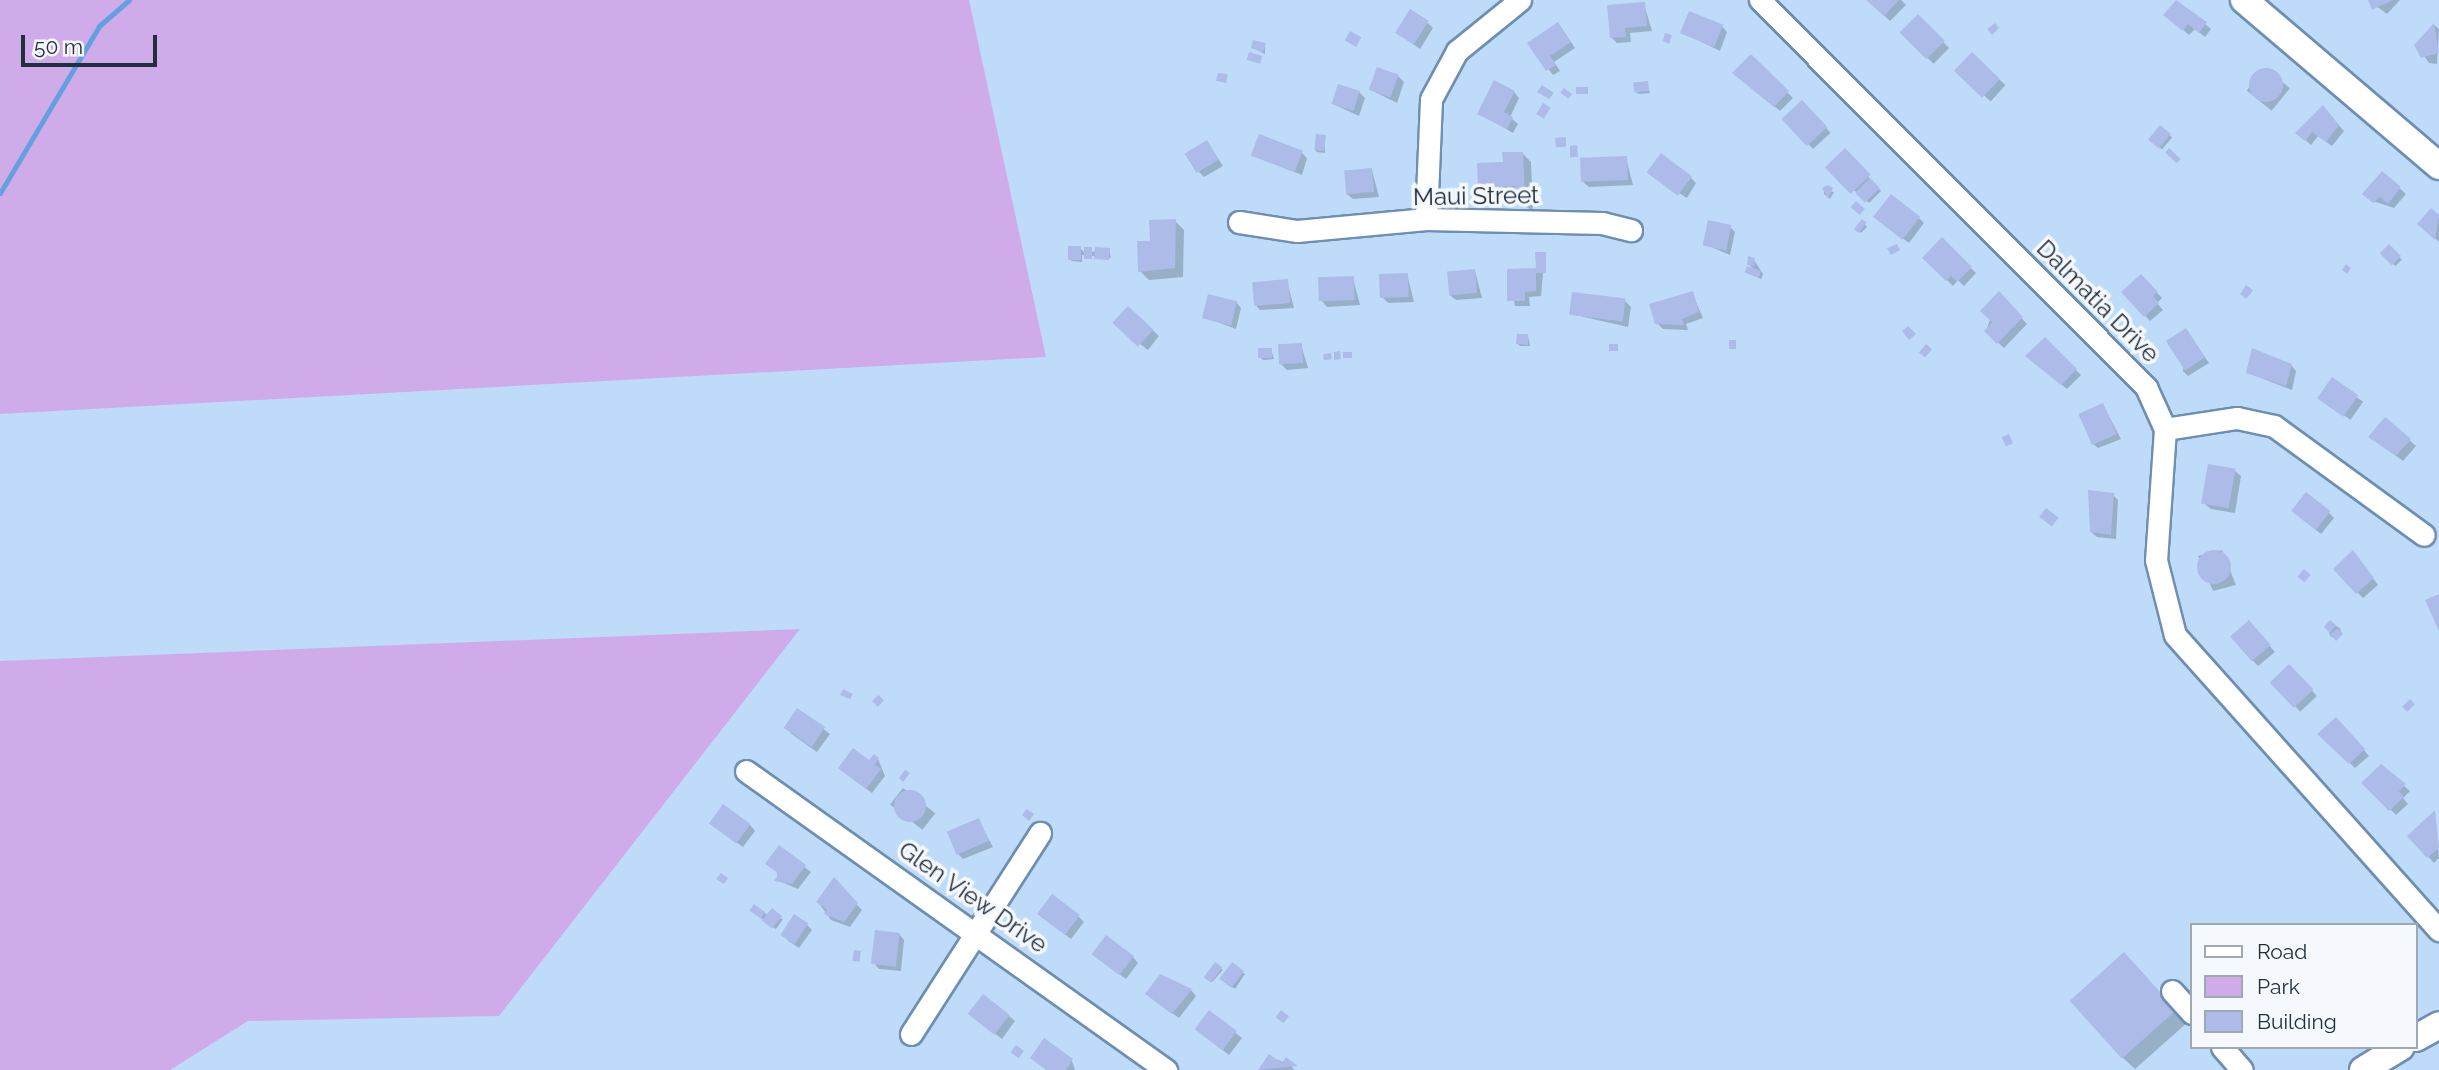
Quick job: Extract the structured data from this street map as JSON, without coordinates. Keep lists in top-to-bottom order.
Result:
{
  "streets": {
    "street": ["Maui Street", "Dalmatia Drive", "Glen View Drive"]
  },
  "legend": ["Road", "Park", "Building"],
  "scale_bar": "50 m"
}
